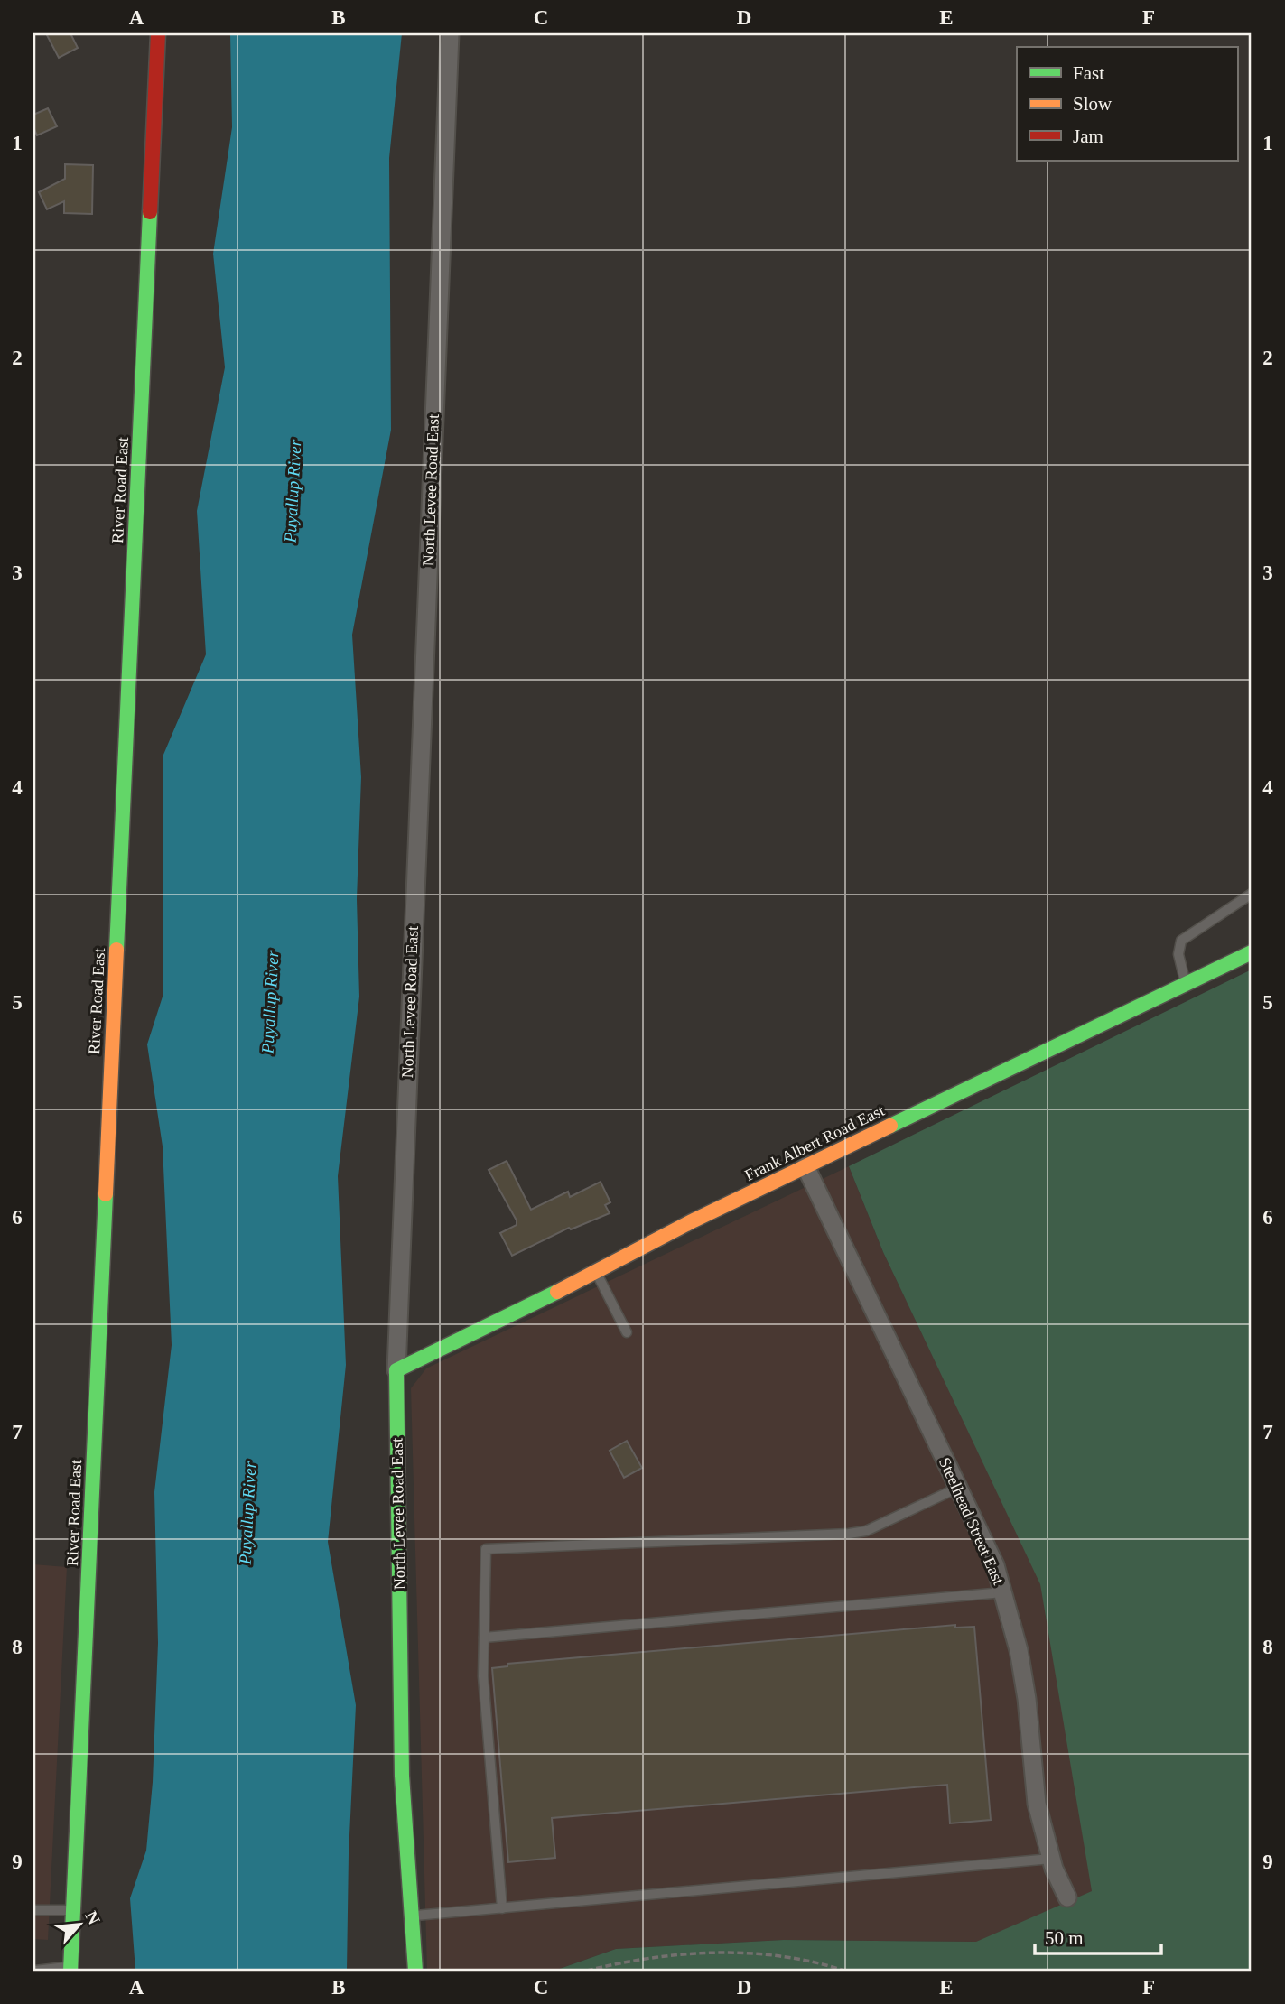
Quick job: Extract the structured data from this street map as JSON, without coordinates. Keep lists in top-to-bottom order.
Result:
{
  "streets": {
    "main road": ["River Road East", "North Levee Road East", "Frank Albert Road East"],
    "street": ["Steelhead Street East"]
  },
  "crossings": [
    ["North Levee Road East", "Frank Albert Road East"],
    ["Frank Albert Road East", "Steelhead Street East"]
  ],
  "water": ["Puyallup River"],
  "legend": ["Fast", "Slow", "Jam"],
  "scale_bar": "50 m",
  "north": "top right",
  "grid": {
    "columns": [
      "A",
      "B",
      "C",
      "D",
      "E",
      "F"
    ],
    "rows": [
      "1",
      "2",
      "3",
      "4",
      "5",
      "6",
      "7",
      "8",
      "9"
    ]
  }
}
